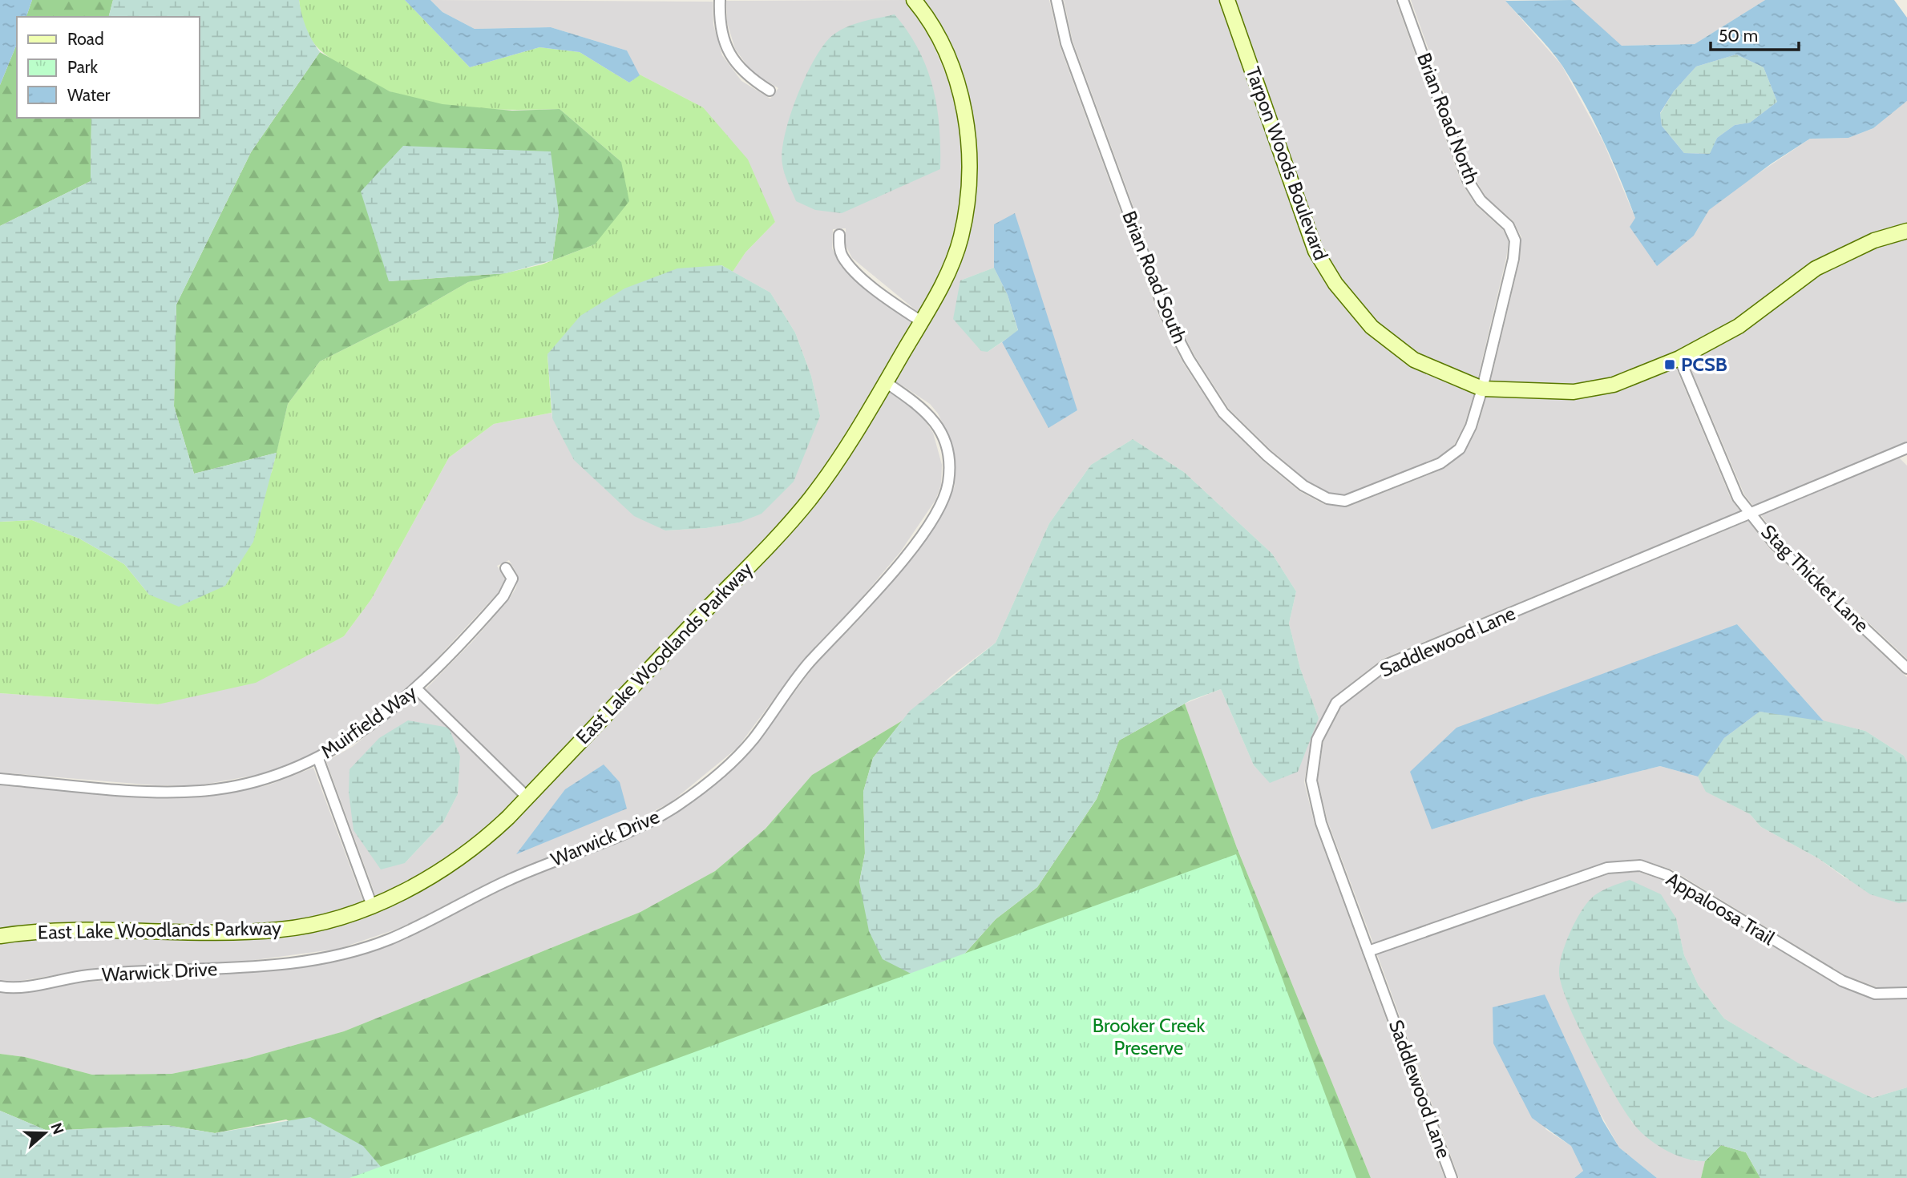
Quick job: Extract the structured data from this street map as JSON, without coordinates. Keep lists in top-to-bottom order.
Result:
{
  "streets": {
    "street": [
      "Brian Road North",
      "Tarpon Woods Boulevard",
      "Brian Road South",
      "Stag Thicket Lane",
      "Saddlewood Lane",
      "East Lake Woodlands Parkway",
      "Muirfield Way",
      "Warwick Drive",
      "Appaloosa Trail"
    ]
  },
  "crossings": [
    ["Brian Road North", "Tarpon Woods Boulevard"],
    ["Brian Road North", "Brian Road South"],
    ["Tarpon Woods Boulevard", "Brian Road South"],
    ["Tarpon Woods Boulevard", "Stag Thicket Lane"],
    ["Stag Thicket Lane", "Saddlewood Lane"],
    ["Saddlewood Lane", "Appaloosa Trail"],
    ["East Lake Woodlands Parkway", "Warwick Drive"]
  ],
  "parks": ["Brooker Creek Preserve"],
  "places": {
    "transit": ["PCSB"]
  },
  "legend": ["Road", "Park", "Water"],
  "scale_bar": "50 m",
  "north": "right"
}
